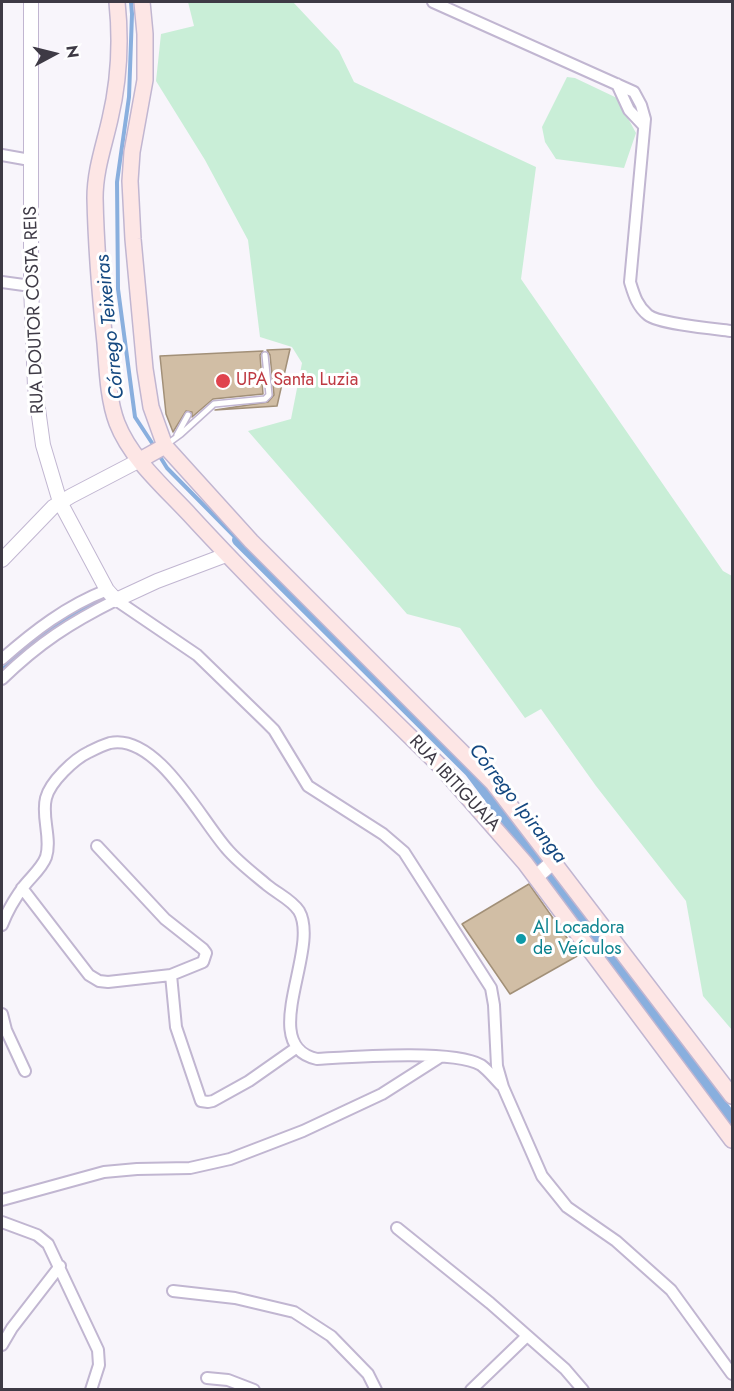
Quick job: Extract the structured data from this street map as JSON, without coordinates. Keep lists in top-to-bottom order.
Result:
{
  "streets": {
    "main road": ["RUA IBITIGUAIA"],
    "street": ["RUA DOUTOR COSTA REIS"]
  },
  "water": ["Córrego Teixeiras", "Córrego Ipiranga"],
  "places": ["UPA Santa Luzia", "Al Locadora de Veículos"],
  "north": "right"
}
